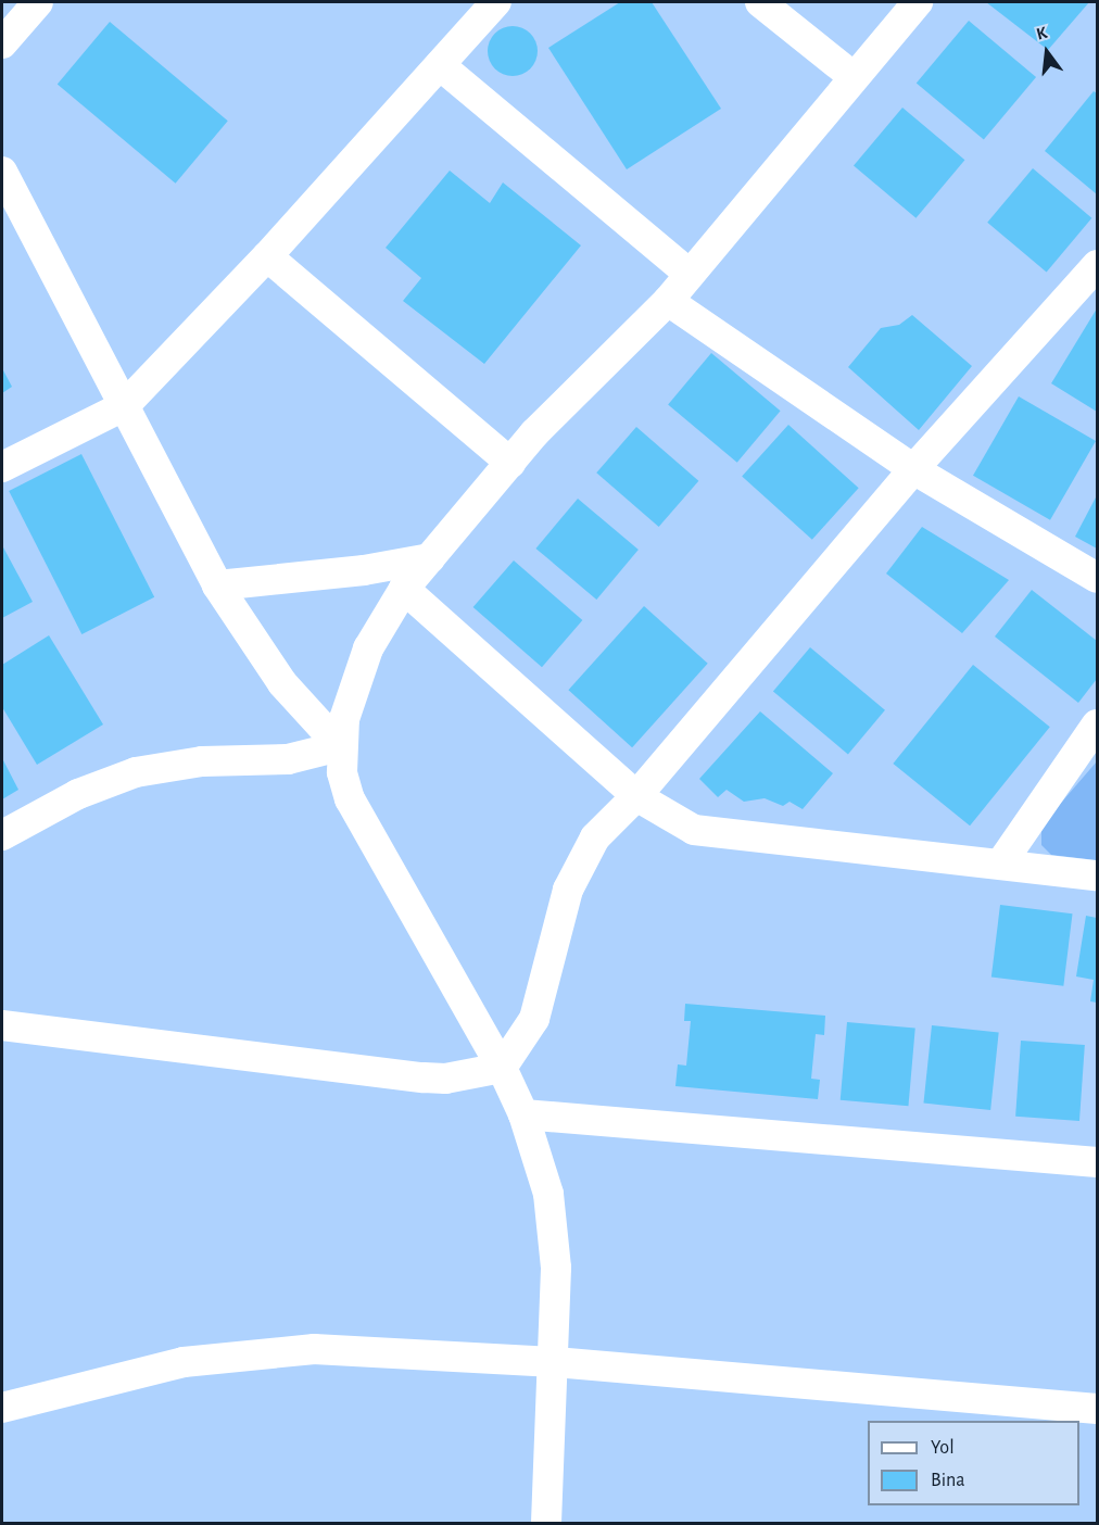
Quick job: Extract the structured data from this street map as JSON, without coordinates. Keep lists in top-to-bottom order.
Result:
{
  "legend": ["Yol", "Bina"],
  "north": "top"
}
